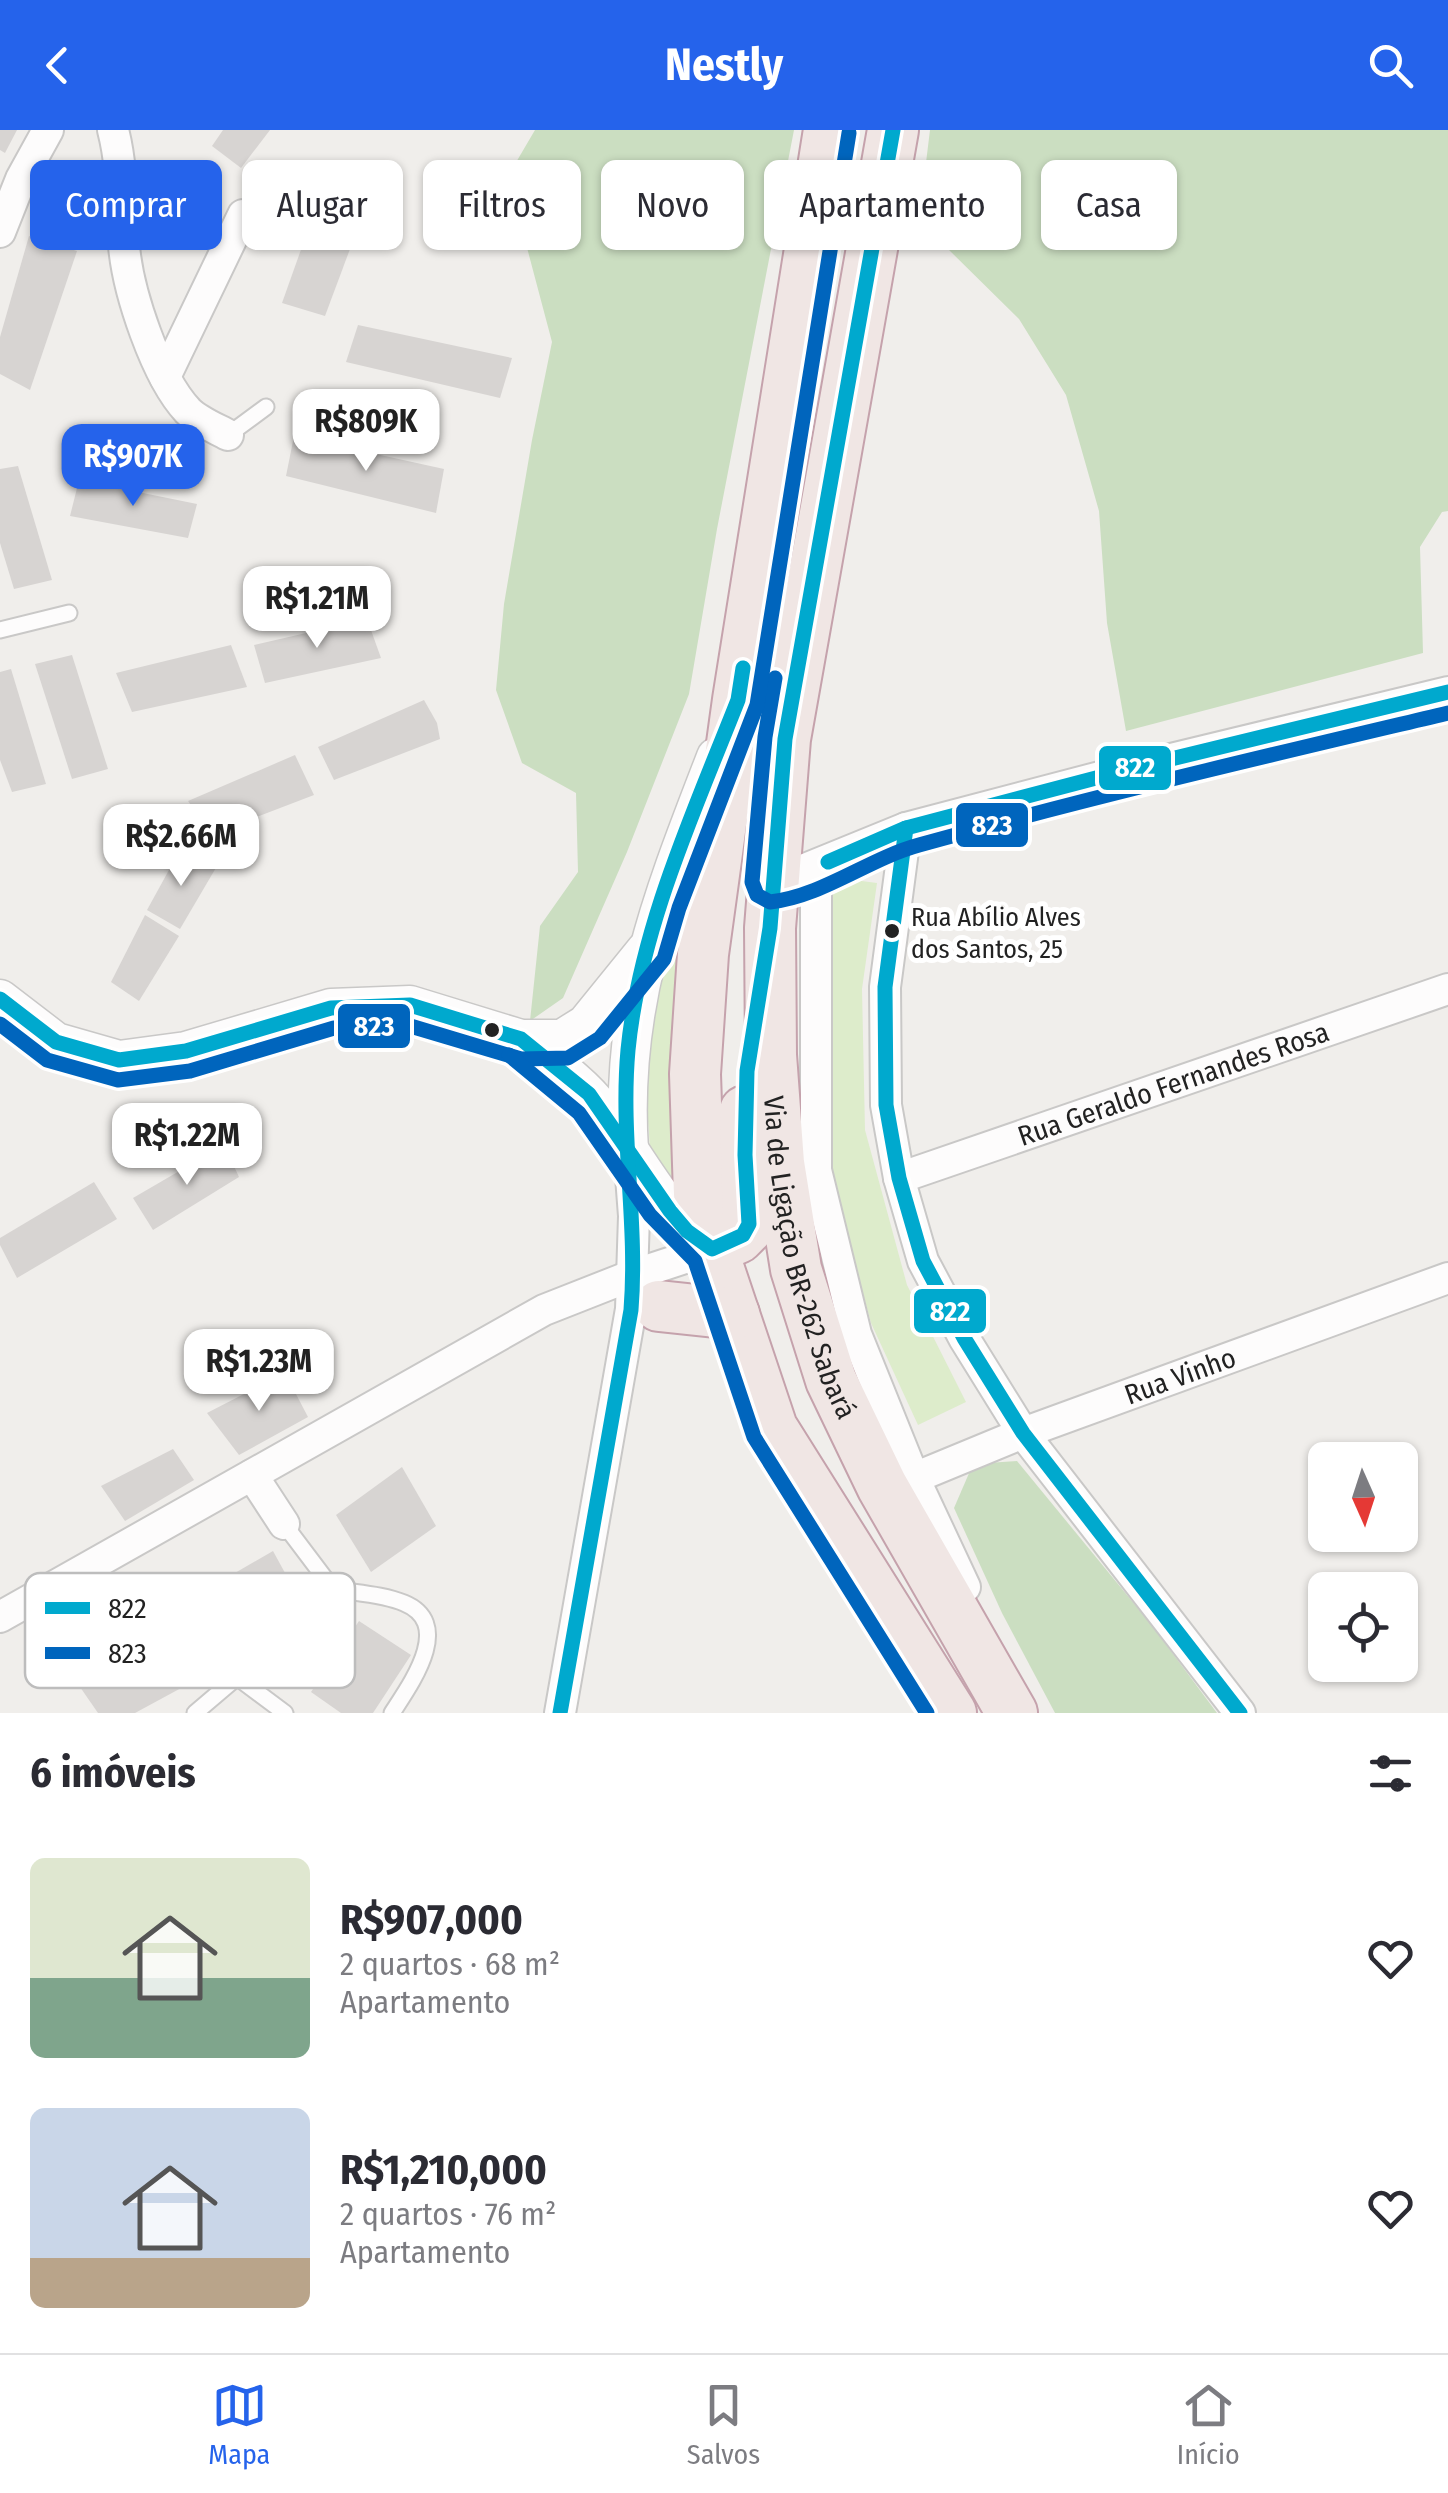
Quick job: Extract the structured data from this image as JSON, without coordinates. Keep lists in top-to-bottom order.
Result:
{
  "streets": {
    "highway": ["Via de Ligação BR-262 Sabará"],
    "street": ["Rua Geraldo Fernandes Rosa", "Rua Vinho"]
  },
  "crossings": [
    ["Via de Ligação BR-262 Sabará", "Rua Vinho"]
  ],
  "places": ["Rua Abílio Alves dos Santos, 25"],
  "lines": ["transit line 822", "transit line 823"],
  "legend": ["822", "823"],
  "north": "bottom",
  "page": {
    "header": "Nestly",
    "chip": [
      "Comprar",
      "Alugar",
      "Filtros",
      "Novo",
      "Apartamento",
      "Casa"
    ],
    "price": [
      "R$809K",
      "R$907K",
      "R$1.21M",
      "R$2.66M",
      "R$1.22M",
      "R$1.23M"
    ],
    "heading": "6 imóveis",
    "list": [
      {
        "name": "R$907,000",
        "note": "2 quartos · 68 m² · Apartamento"
      },
      {
        "name": "R$1,210,000",
        "note": "2 quartos · 76 m² · Apartamento"
      }
    ],
    "tabs": ["Mapa", "Salvos", "Início"]
  }
}
